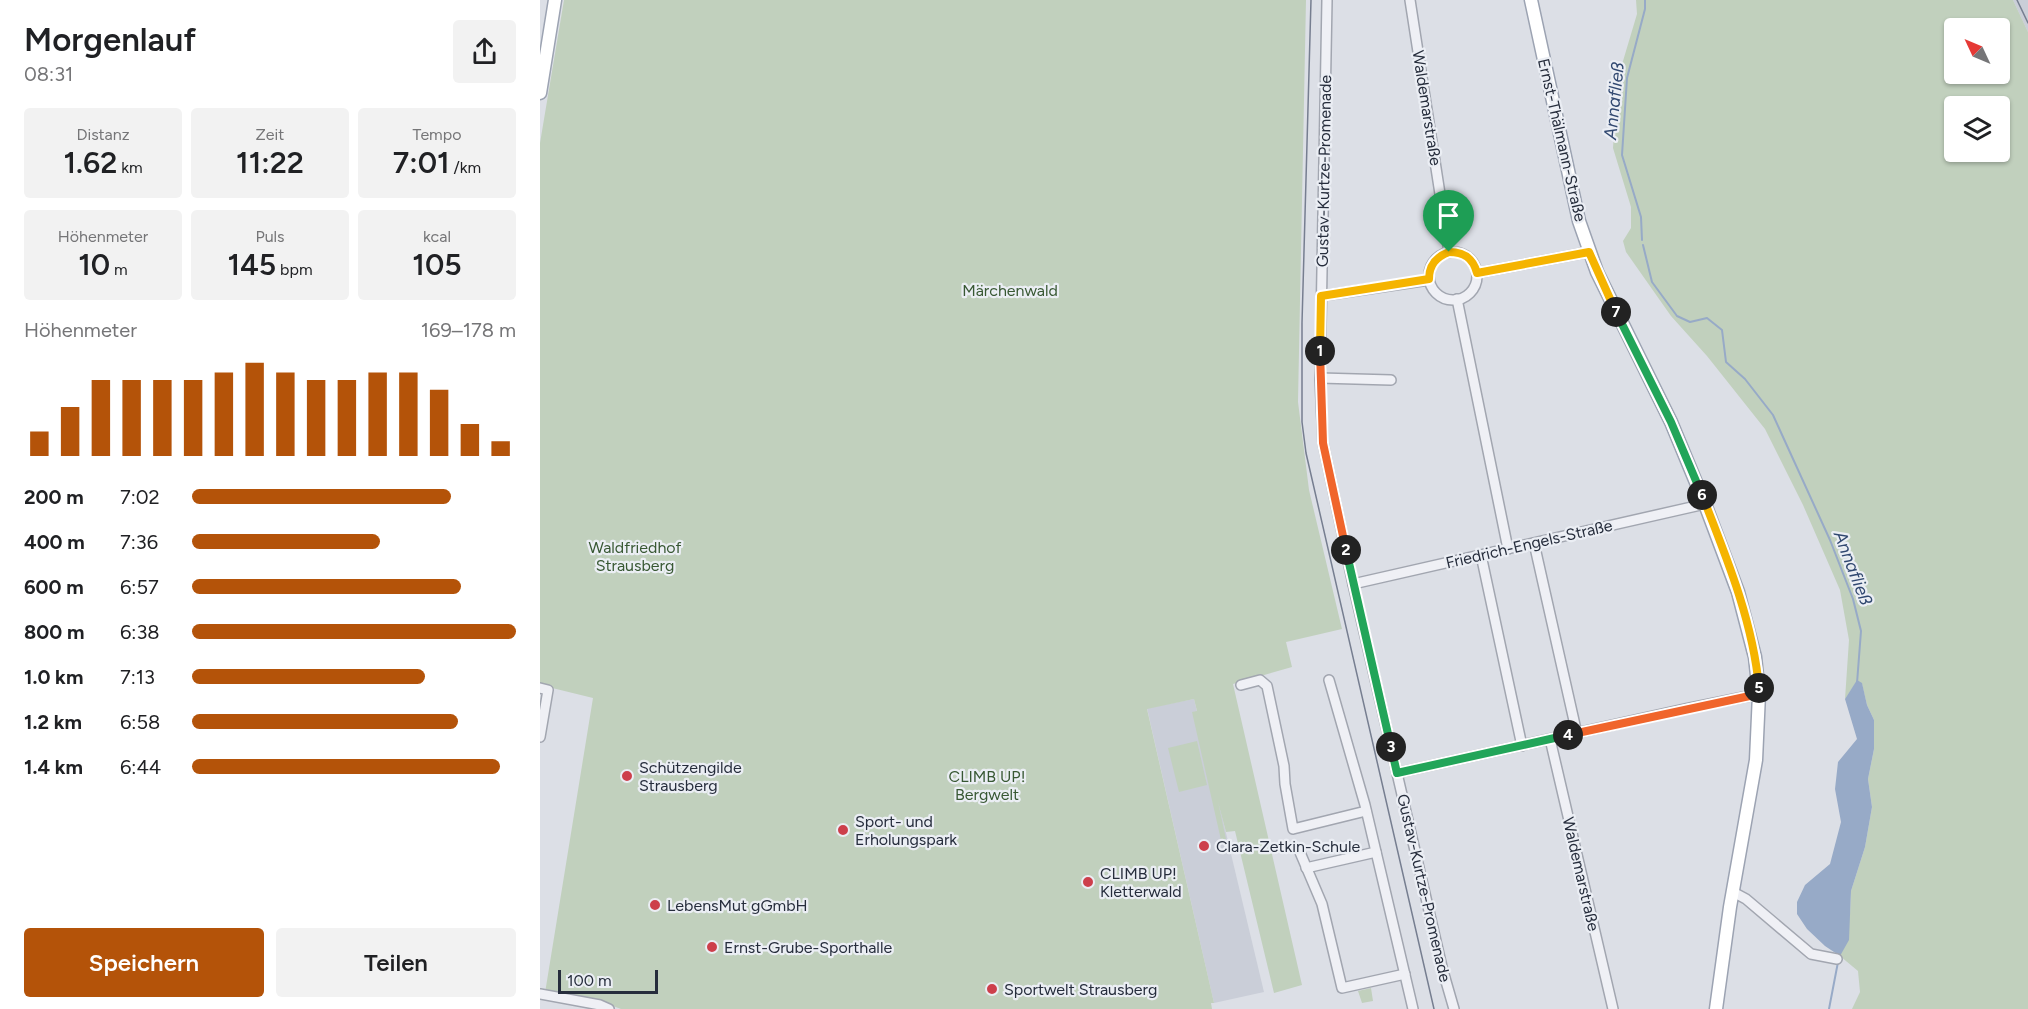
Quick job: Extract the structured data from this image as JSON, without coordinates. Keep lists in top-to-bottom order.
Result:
{
  "streets": {
    "main road": ["Ernst-Thälmann-Straße"],
    "street": ["Waldemarstraße", "Gustav-Kurtze-Promenade", "Friedrich-Engels-Straße"]
  },
  "crossings": [
    ["Ernst-Thälmann-Straße", "Friedrich-Engels-Straße"],
    ["Gustav-Kurtze-Promenade", "Friedrich-Engels-Straße"]
  ],
  "water": ["Annafließ"],
  "parks": ["Märchenwald", "Waldfriedhof Strausberg", "CLIMB UP! Bergwelt"],
  "places": [
    "Schützengilde Strausberg",
    "Sport- und Erholungspark",
    "Clara-Zetkin-Schule",
    "CLIMB UP! Kletterwald",
    "LebensMut gGmbH",
    "Ernst-Grube-Sporthalle",
    "Sportwelt Strausberg"
  ],
  "scale_bar": "100 m",
  "north": "top left",
  "page": {
    "heading": ["Morgenlauf", "08:31"],
    "stats": [
      ["Distanz", "1.62 km"],
      ["Zeit", "11:22"],
      ["Tempo", "7:01 /km"],
      ["Höhenmeter", "10 m"],
      ["Puls", "145 bpm"],
      ["kcal", "105"]
    ],
    "pins": [
      "7",
      "1",
      "6",
      "2",
      "5",
      "4",
      "3"
    ],
    "chart": ["Höhenmeter", "169–178 m"],
    "list": [
      {
        "name": "200 m",
        "note": "7:02"
      },
      {
        "name": "400 m",
        "note": "7:36"
      },
      {
        "name": "600 m",
        "note": "6:57"
      },
      {
        "name": "800 m",
        "note": "6:38"
      },
      {
        "name": "1.0 km",
        "note": "7:13"
      },
      {
        "name": "1.2 km",
        "note": "6:58"
      },
      {
        "name": "1.4 km",
        "note": "6:44"
      }
    ],
    "buttons": ["Speichern", "Teilen"],
    "scale": "100 m"
  }
}
